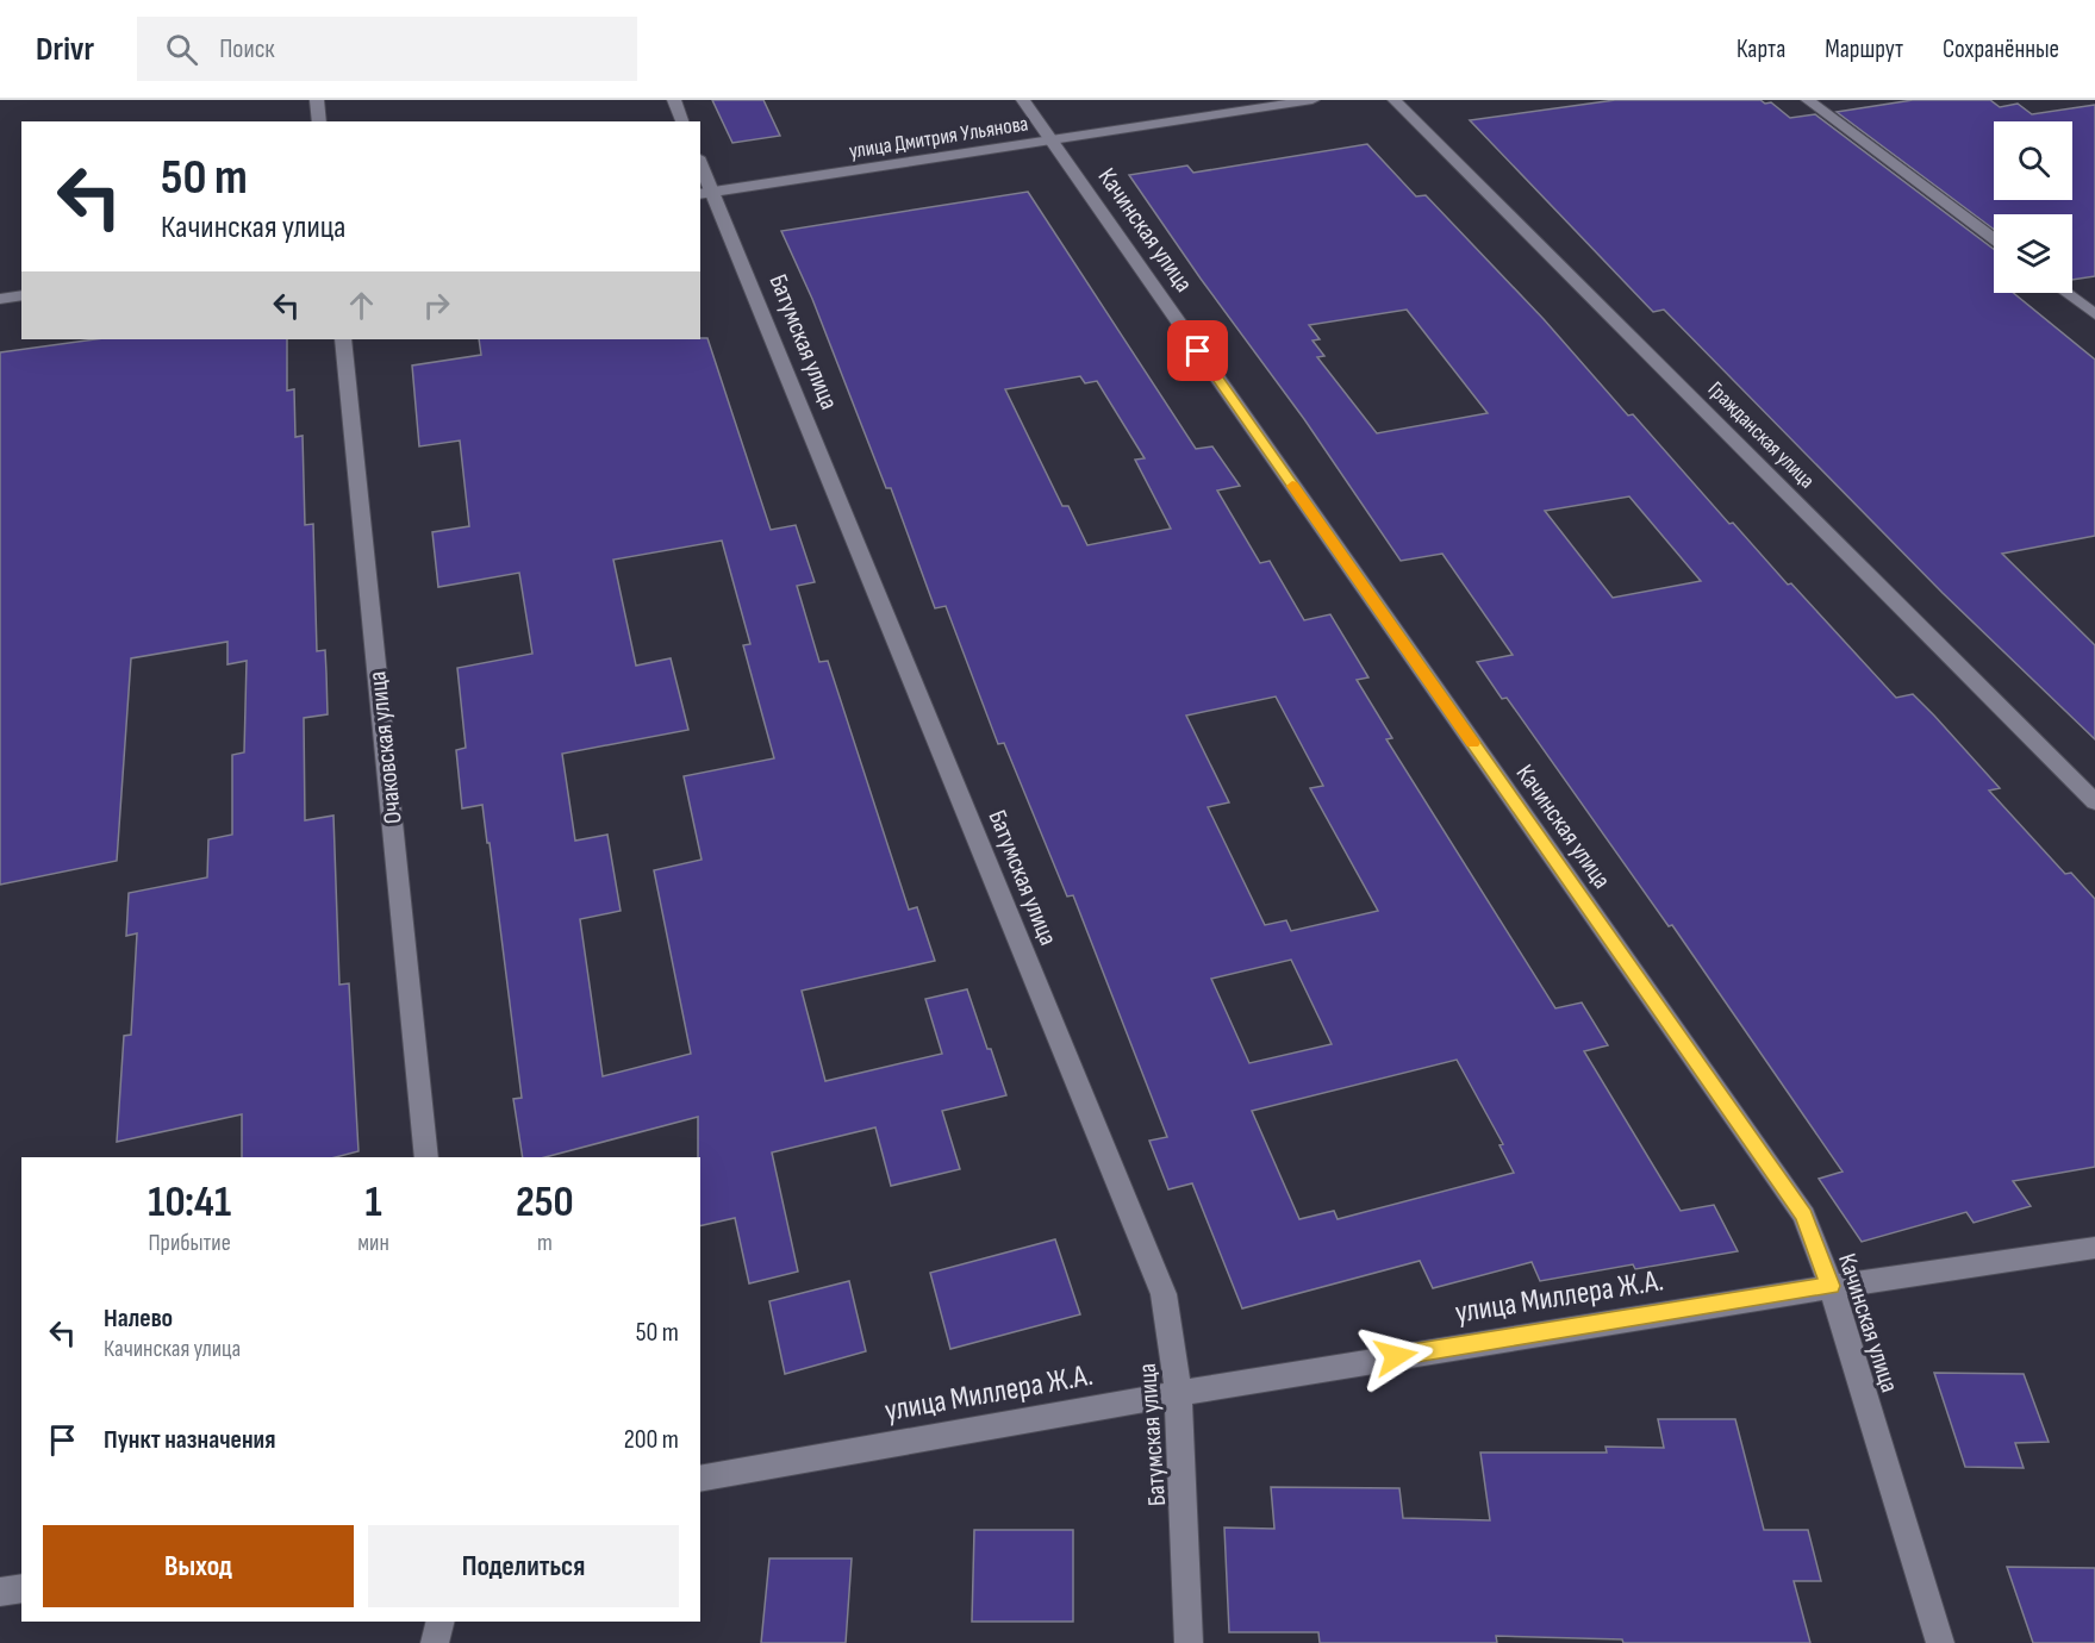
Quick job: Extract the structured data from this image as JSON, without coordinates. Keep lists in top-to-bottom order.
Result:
{
  "streets": {
    "street": [
      "улица Дмитрия Ульянова",
      "Качинская улица",
      "Батумская улица",
      "Гражданская улица",
      "Очаковская улица",
      "улица Миллера Ж.А."
    ]
  },
  "crossings": [
    ["улица Дмитрия Ульянова", "Качинская улица"],
    ["улица Дмитрия Ульянова", "Батумская улица"],
    ["Качинская улица", "улица Миллера Ж.А."],
    ["Батумская улица", "улица Миллера Ж.А."]
  ],
  "page": {
    "header": "Drivr",
    "search": "Поиск",
    "nav": ["Карта", "Маршрут", "Сохранённые"],
    "turn": ["50 m", "Качинская улица"],
    "eta": [
      "10:41",
      "Прибытие",
      "1",
      "мин",
      "250",
      "m"
    ],
    "list": [
      {
        "name": "Налево",
        "note": "Качинская улица",
        "value": "50 m"
      },
      {
        "name": "Пункт назначения",
        "value": "200 m"
      }
    ],
    "buttons": ["Выход", "Поделиться"]
  }
}
